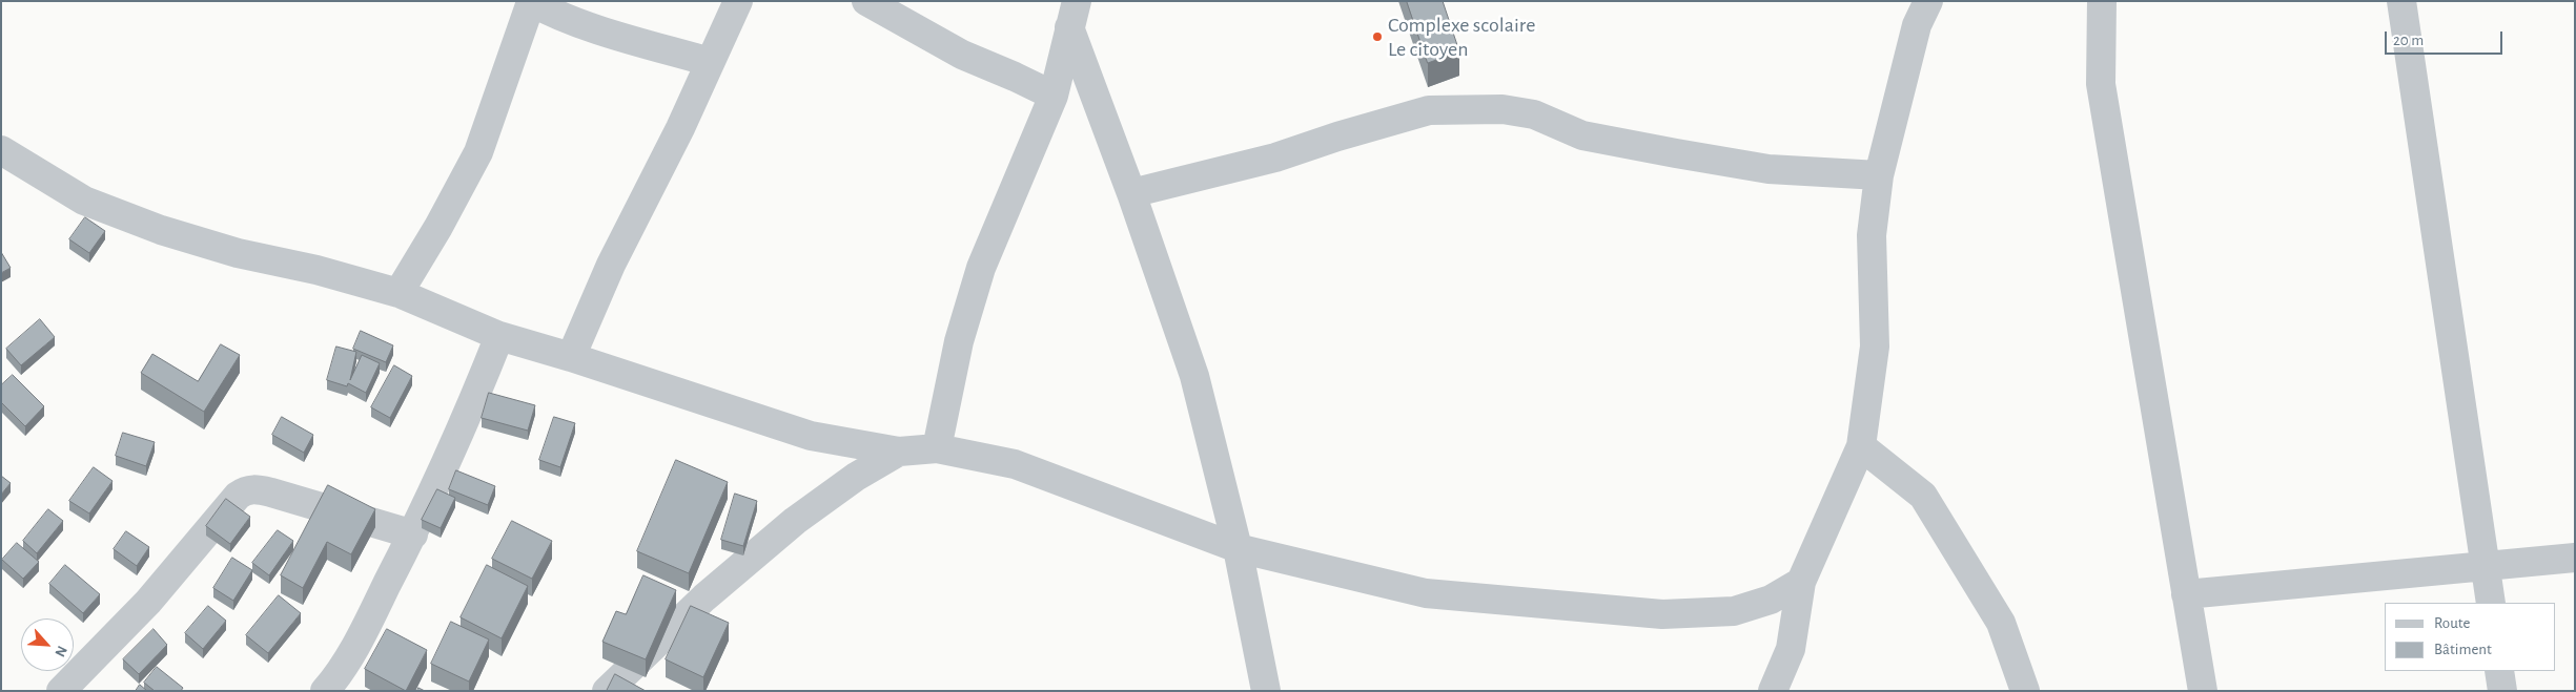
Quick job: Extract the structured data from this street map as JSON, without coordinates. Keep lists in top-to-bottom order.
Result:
{
  "places": ["Complexe scolaire Le citoyen"],
  "legend": ["Route", "Bâtiment"],
  "scale_bar": "20 m",
  "north": "bottom right"
}
